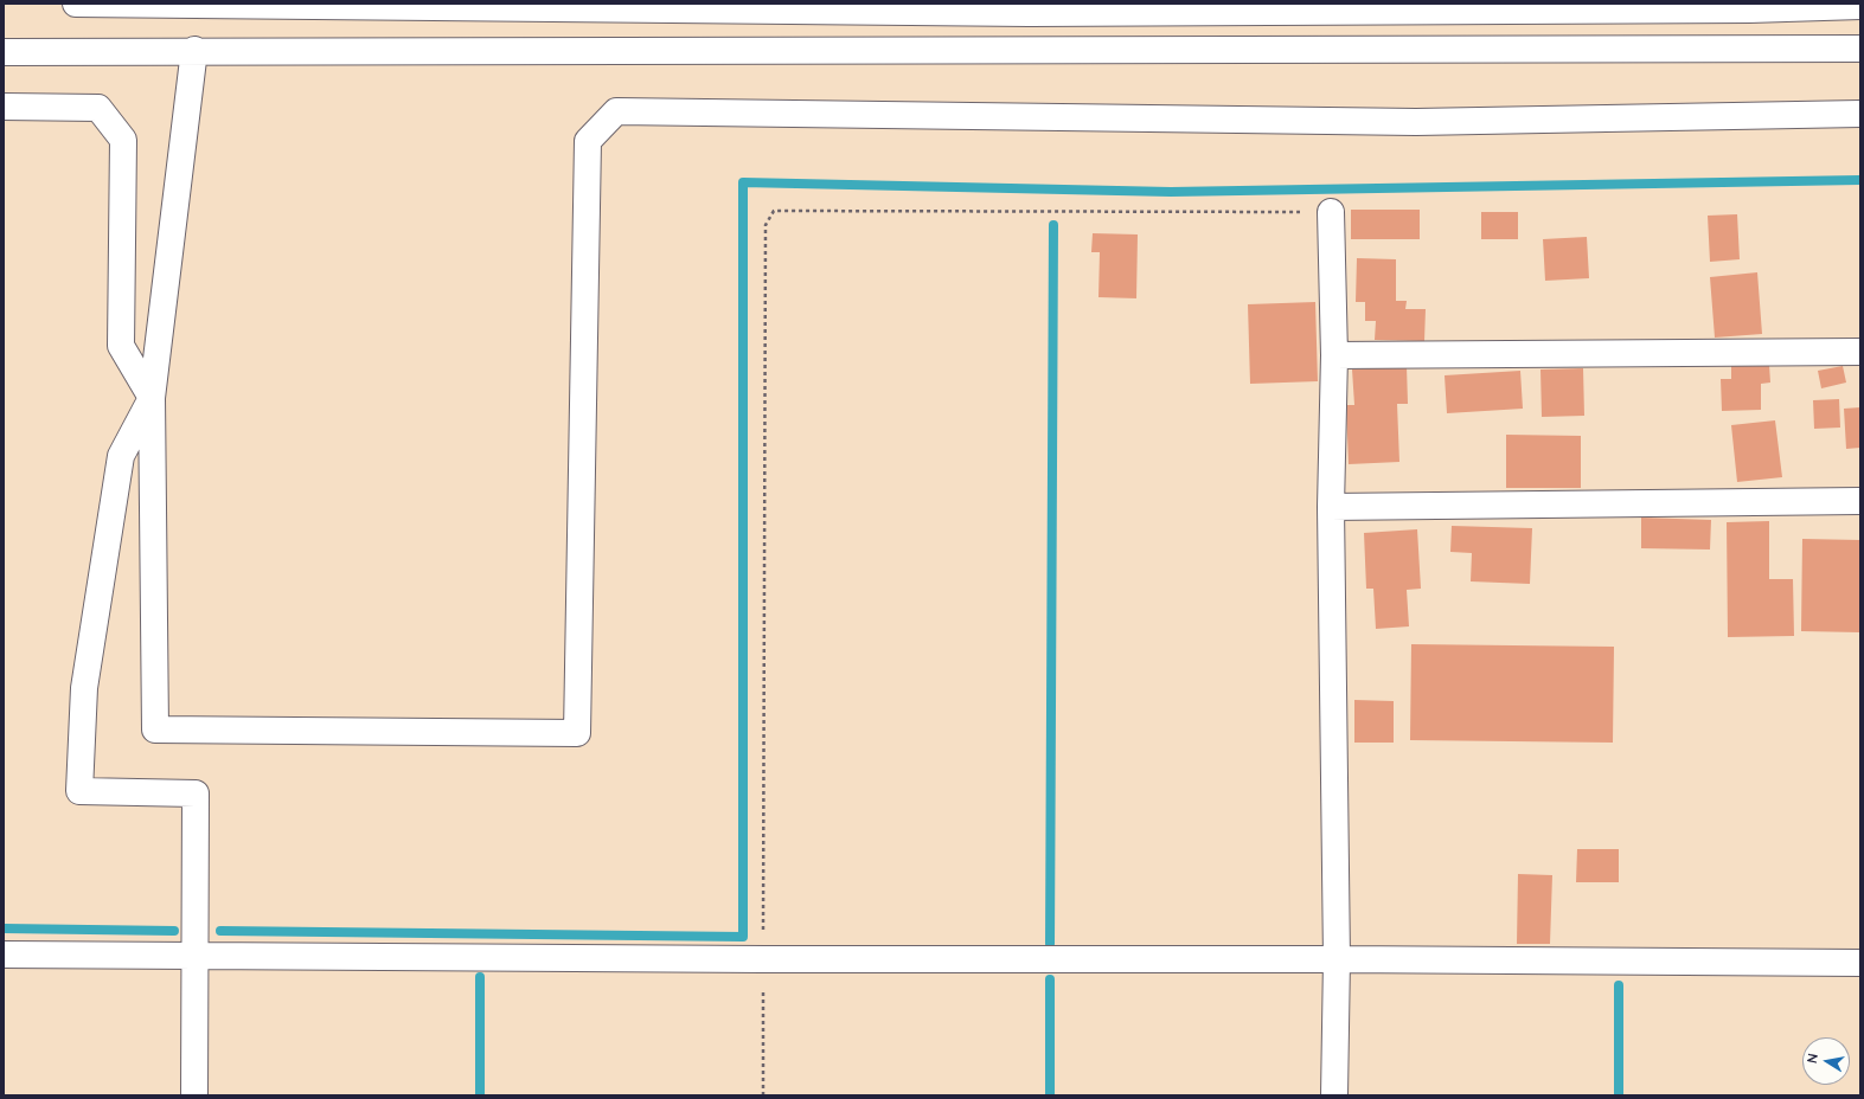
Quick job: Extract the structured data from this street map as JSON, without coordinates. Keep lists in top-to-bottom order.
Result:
{
  "north": "left"
}
